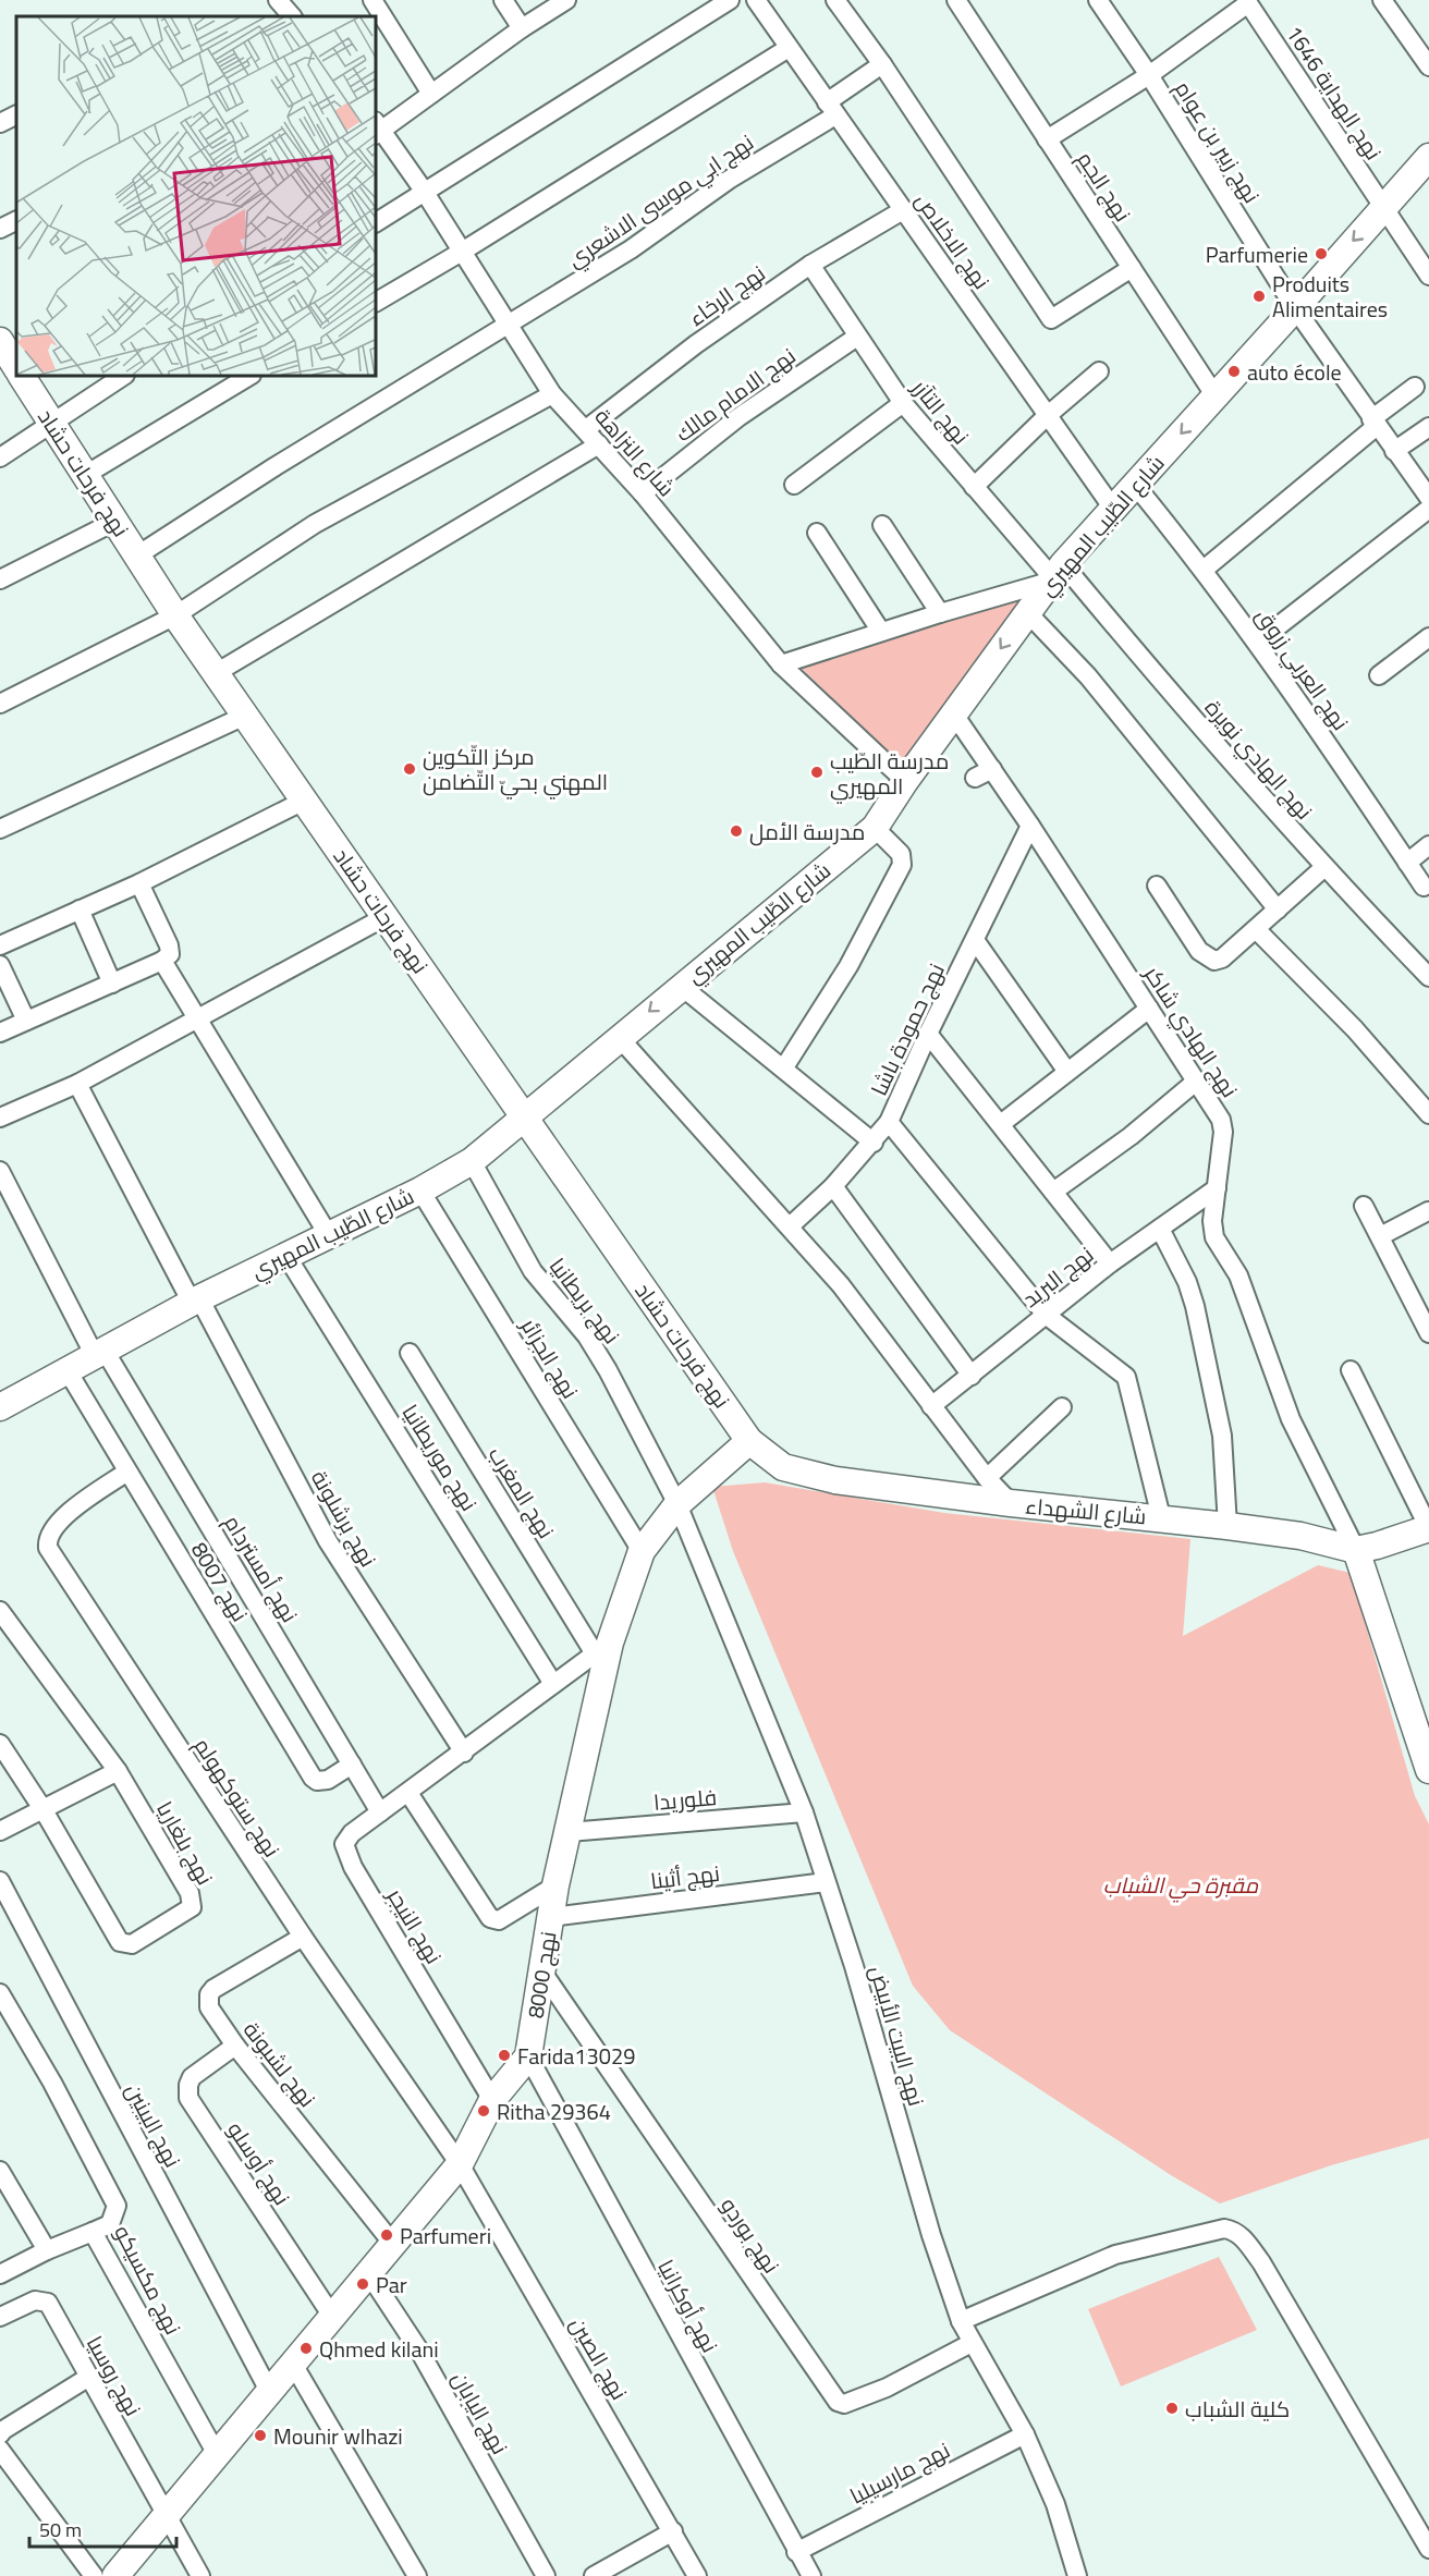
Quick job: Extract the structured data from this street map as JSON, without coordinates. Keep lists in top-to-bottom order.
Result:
{
  "streets": {
    "street": [
      "نهج الهداية 1646",
      "نهج زبير بن عوام",
      "نهج الجم",
      "نهج ابي موسى الاشعري",
      "نهج الاخلاص",
      "نهج الرخاء",
      "نهج الامام مالك",
      "نهج التآزر",
      "شارع النزاهة",
      "نهج فرحات حشاد",
      "شارع الطّيب المهيري",
      "نهج العربي زروق",
      "نهج الهادي نويرة",
      "نهج حمودة باشا",
      "نهج الهادي شاكر",
      "نهج البريد",
      "نهج بريطانيا",
      "نهج الجزائر",
      "نهج موريطانيا",
      "نهج المغرب",
      "شارع الشهداء",
      "نهج برشلونة",
      "نهج أمستردام",
      "نهج 8007",
      "نهج ستوكهولم",
      "فلوريدا",
      "نهج بلغاريا",
      "نهج أثينا",
      "نهج النيجر",
      "نهج 8000",
      "نهج البيت الأبيض",
      "نهج لشبونة",
      "نهج البينين",
      "نهج أوسلو",
      "نهج بوردو",
      "نهج مكسيكو",
      "نهج أوكرانيا",
      "نهج الصين",
      "نهج روسيا",
      "نهج اليابان",
      "نهج مارسيليا"
    ]
  },
  "crossings": [
    ["نهج الهداية 1646", "شارع الطّيب المهيري"],
    ["نهج زبير بن عوام", "شارع الطّيب المهيري"],
    ["نهج الجم", "شارع الطّيب المهيري"],
    ["نهج ابي موسى الاشعري", "نهج الاخلاص"],
    ["نهج ابي موسى الاشعري", "شارع النزاهة"],
    ["نهج ابي موسى الاشعري", "نهج فرحات حشاد"],
    ["نهج الاخلاص", "نهج الرخاء"],
    ["نهج الاخلاص", "شارع الطّيب المهيري"],
    ["نهج الرخاء", "نهج التآزر"],
    ["نهج الرخاء", "شارع النزاهة"],
    ["نهج الامام مالك", "نهج التآزر"],
    ["نهج الامام مالك", "شارع النزاهة"],
    ["نهج التآزر", "شارع الطّيب المهيري"],
    ["نهج التآزر", "نهج الهادي نويرة"],
    ["شارع النزاهة", "شارع الطّيب المهيري"],
    ["نهج فرحات حشاد", "شارع الطّيب المهيري"],
    ["نهج فرحات حشاد", "شارع الشهداء"],
    ["نهج فرحات حشاد", "نهج 8000"],
    ["شارع الطّيب المهيري", "نهج العربي زروق"],
    ["شارع الطّيب المهيري", "نهج الهادي نويرة"],
    ["شارع الطّيب المهيري", "نهج الهادي شاكر"],
    ["شارع الطّيب المهيري", "نهج بريطانيا"],
    ["شارع الطّيب المهيري", "نهج الجزائر"],
    ["شارع الطّيب المهيري", "نهج موريطانيا"],
    ["شارع الطّيب المهيري", "نهج برشلونة"],
    ["شارع الطّيب المهيري", "نهج أمستردام"],
    ["شارع الطّيب المهيري", "نهج 8007"],
    ["نهج حمودة باشا", "نهج الهادي شاكر"],
    ["نهج الهادي شاكر", "نهج البريد"],
    ["نهج الهادي شاكر", "شارع الشهداء"],
    ["نهج بريطانيا", "نهج 8000"],
    ["نهج بريطانيا", "نهج البيت الأبيض"],
    ["نهج الجزائر", "نهج 8000"],
    ["نهج موريطانيا", "نهج النيجر"],
    ["نهج المغرب", "نهج النيجر"],
    ["نهج المغرب", "نهج 8000"],
    ["شارع الشهداء", "نهج 8000"],
    ["نهج برشلونة", "نهج النيجر"],
    ["نهج أمستردام", "نهج 8007"],
    ["نهج أمستردام", "نهج النيجر"],
    ["نهج 8007", "نهج ستوكهولم"],
    ["نهج ستوكهولم", "نهج لشبونة"],
    ["نهج ستوكهولم", "نهج الصين"],
    ["فلوريدا", "نهج 8000"],
    ["فلوريدا", "نهج البيت الأبيض"],
    ["نهج أثينا", "نهج 8000"],
    ["نهج أثينا", "نهج البيت الأبيض"],
    ["نهج النيجر", "نهج 8000"],
    ["نهج 8000", "نهج البيت الأبيض"],
    ["نهج 8000", "نهج بوردو"],
    ["نهج 8000", "نهج أوكرانيا"],
    ["نهج البيت الأبيض", "نهج بوردو"],
    ["نهج البيت الأبيض", "نهج مارسيليا"],
    ["نهج لشبونة", "نهج أوسلو"],
    ["نهج أوكرانيا", "نهج مارسيليا"]
  ],
  "parks": ["مقبرة حي الشباب"],
  "places": [
    "Parfumerie",
    "Produits Alimentaires",
    "auto école",
    "مركز التّكوين المهني بحيّ التّضامن",
    "مدرسة الطّيب المهيري",
    "مدرسة الأمل",
    "Farida13029",
    "Ritha 29364",
    "Parfumeri",
    "Par",
    "Qhmed kilani",
    "كلية الشباب",
    "Mounir wlhazi"
  ],
  "scale_bar": "50 m"
}
